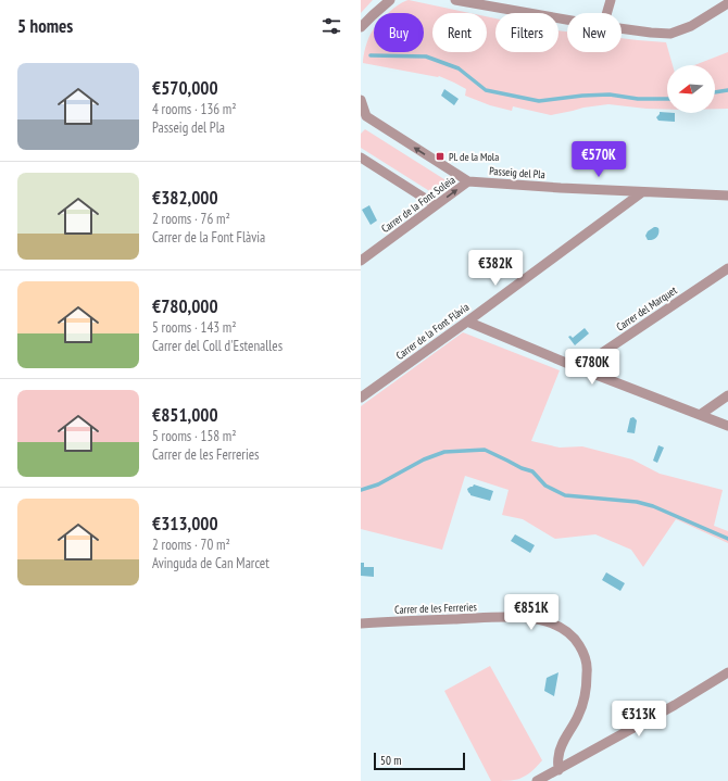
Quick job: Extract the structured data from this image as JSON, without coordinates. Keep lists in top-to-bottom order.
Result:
{
  "streets": {
    "street": [
      "Passeig del Pla",
      "Carrer de la Font Soleia",
      "Carrer del Marquet",
      "Carrer de la Font Flàvia",
      "Carrer de les Ferreries"
    ]
  },
  "crossings": [
    ["Passeig del Pla", "Carrer de la Font Soleia"],
    ["Passeig del Pla", "Carrer de la Font Flàvia"]
  ],
  "places": {
    "transit": ["Pl. de la Mola"]
  },
  "scale_bar": "50 m",
  "north": "left",
  "page": {
    "heading": "5 homes",
    "chip": [
      "Buy",
      "Rent",
      "Filters",
      "New"
    ],
    "list": [
      {
        "name": "€570,000",
        "note": "4 rooms · 136 m² · Passeig del Pla"
      },
      {
        "name": "€382,000",
        "note": "2 rooms · 76 m² · Carrer de la Font Flàvia"
      },
      {
        "name": "€780,000",
        "note": "5 rooms · 143 m² · Carrer del Coll d'Estenalles"
      },
      {
        "name": "€851,000",
        "note": "5 rooms · 158 m² · Carrer de les Ferreries"
      },
      {
        "name": "€313,000",
        "note": "2 rooms · 70 m² · Avinguda de Can Marcet"
      }
    ],
    "price": [
      "€570K",
      "€382K",
      "€780K",
      "€851K",
      "€313K"
    ],
    "scale": "50 m"
  }
}
